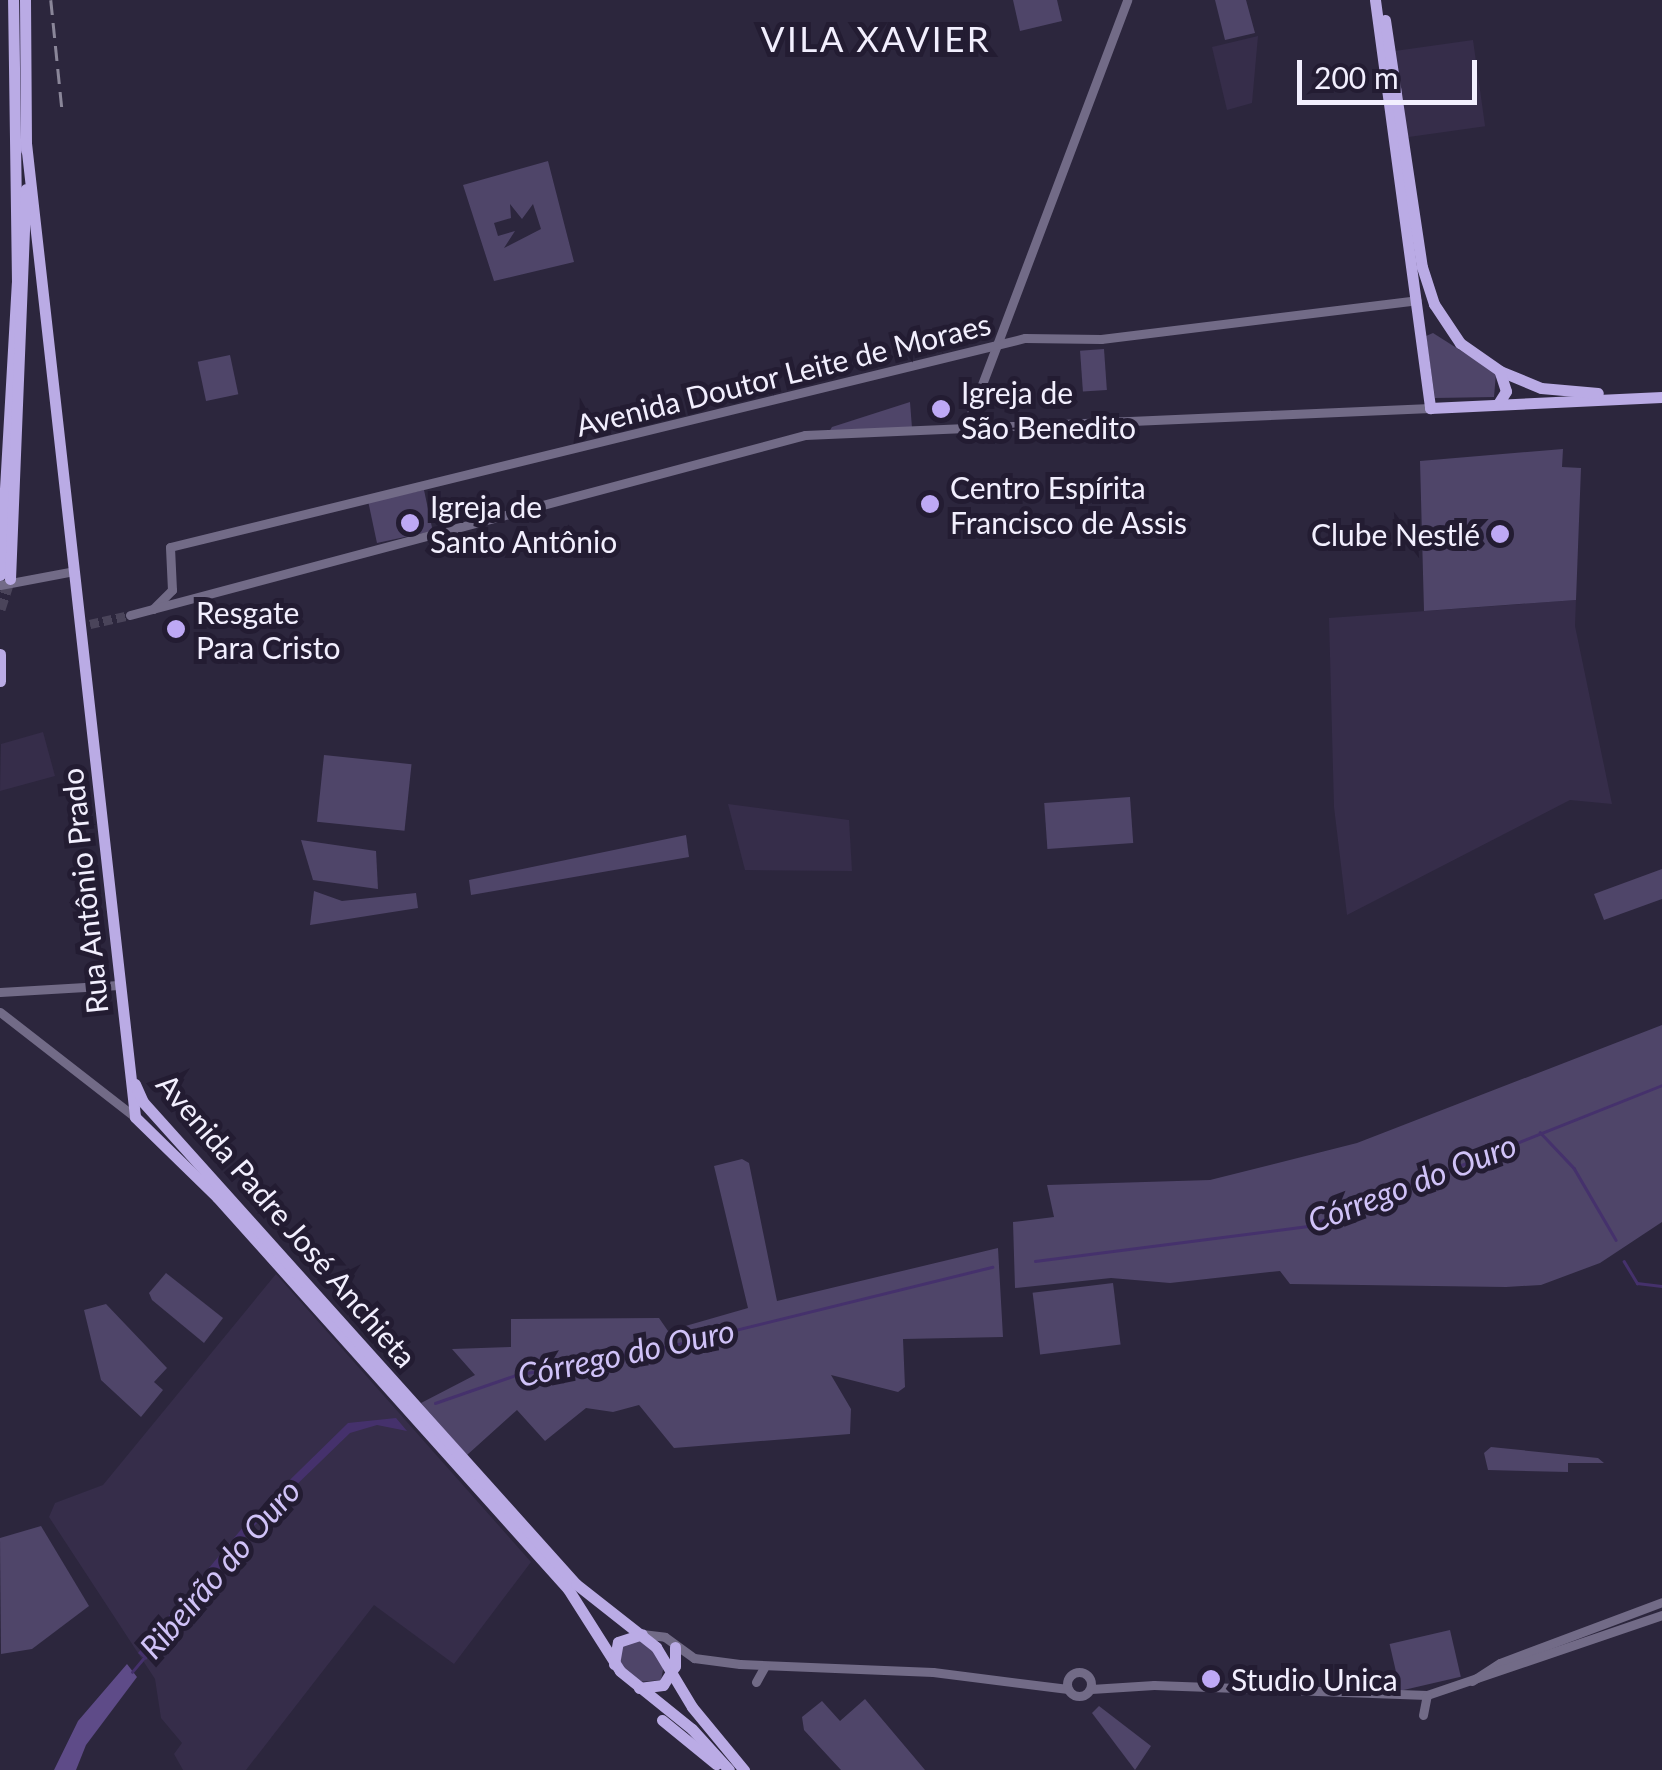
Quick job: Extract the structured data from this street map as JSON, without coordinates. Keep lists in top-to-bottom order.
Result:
{
  "streets": {
    "main road": ["Rua Antônio Prado", "Avenida Padre José Anchieta"],
    "street": ["Avenida Doutor Leite de Moraes"]
  },
  "crossings": [
    ["Rua Antônio Prado", "Avenida Padre José Anchieta"]
  ],
  "districts": ["VILA XAVIER"],
  "water": ["Córrego do Ouro", "Ribeirão do Ouro"],
  "places": [
    "Igreja de São Benedito",
    "Centro Espírita Francisco de Assis",
    "Igreja de Santo Antônio",
    "Clube Nestlé",
    "Resgate Para Cristo",
    "Studio Unica"
  ],
  "scale_bar": "200 m"
}
